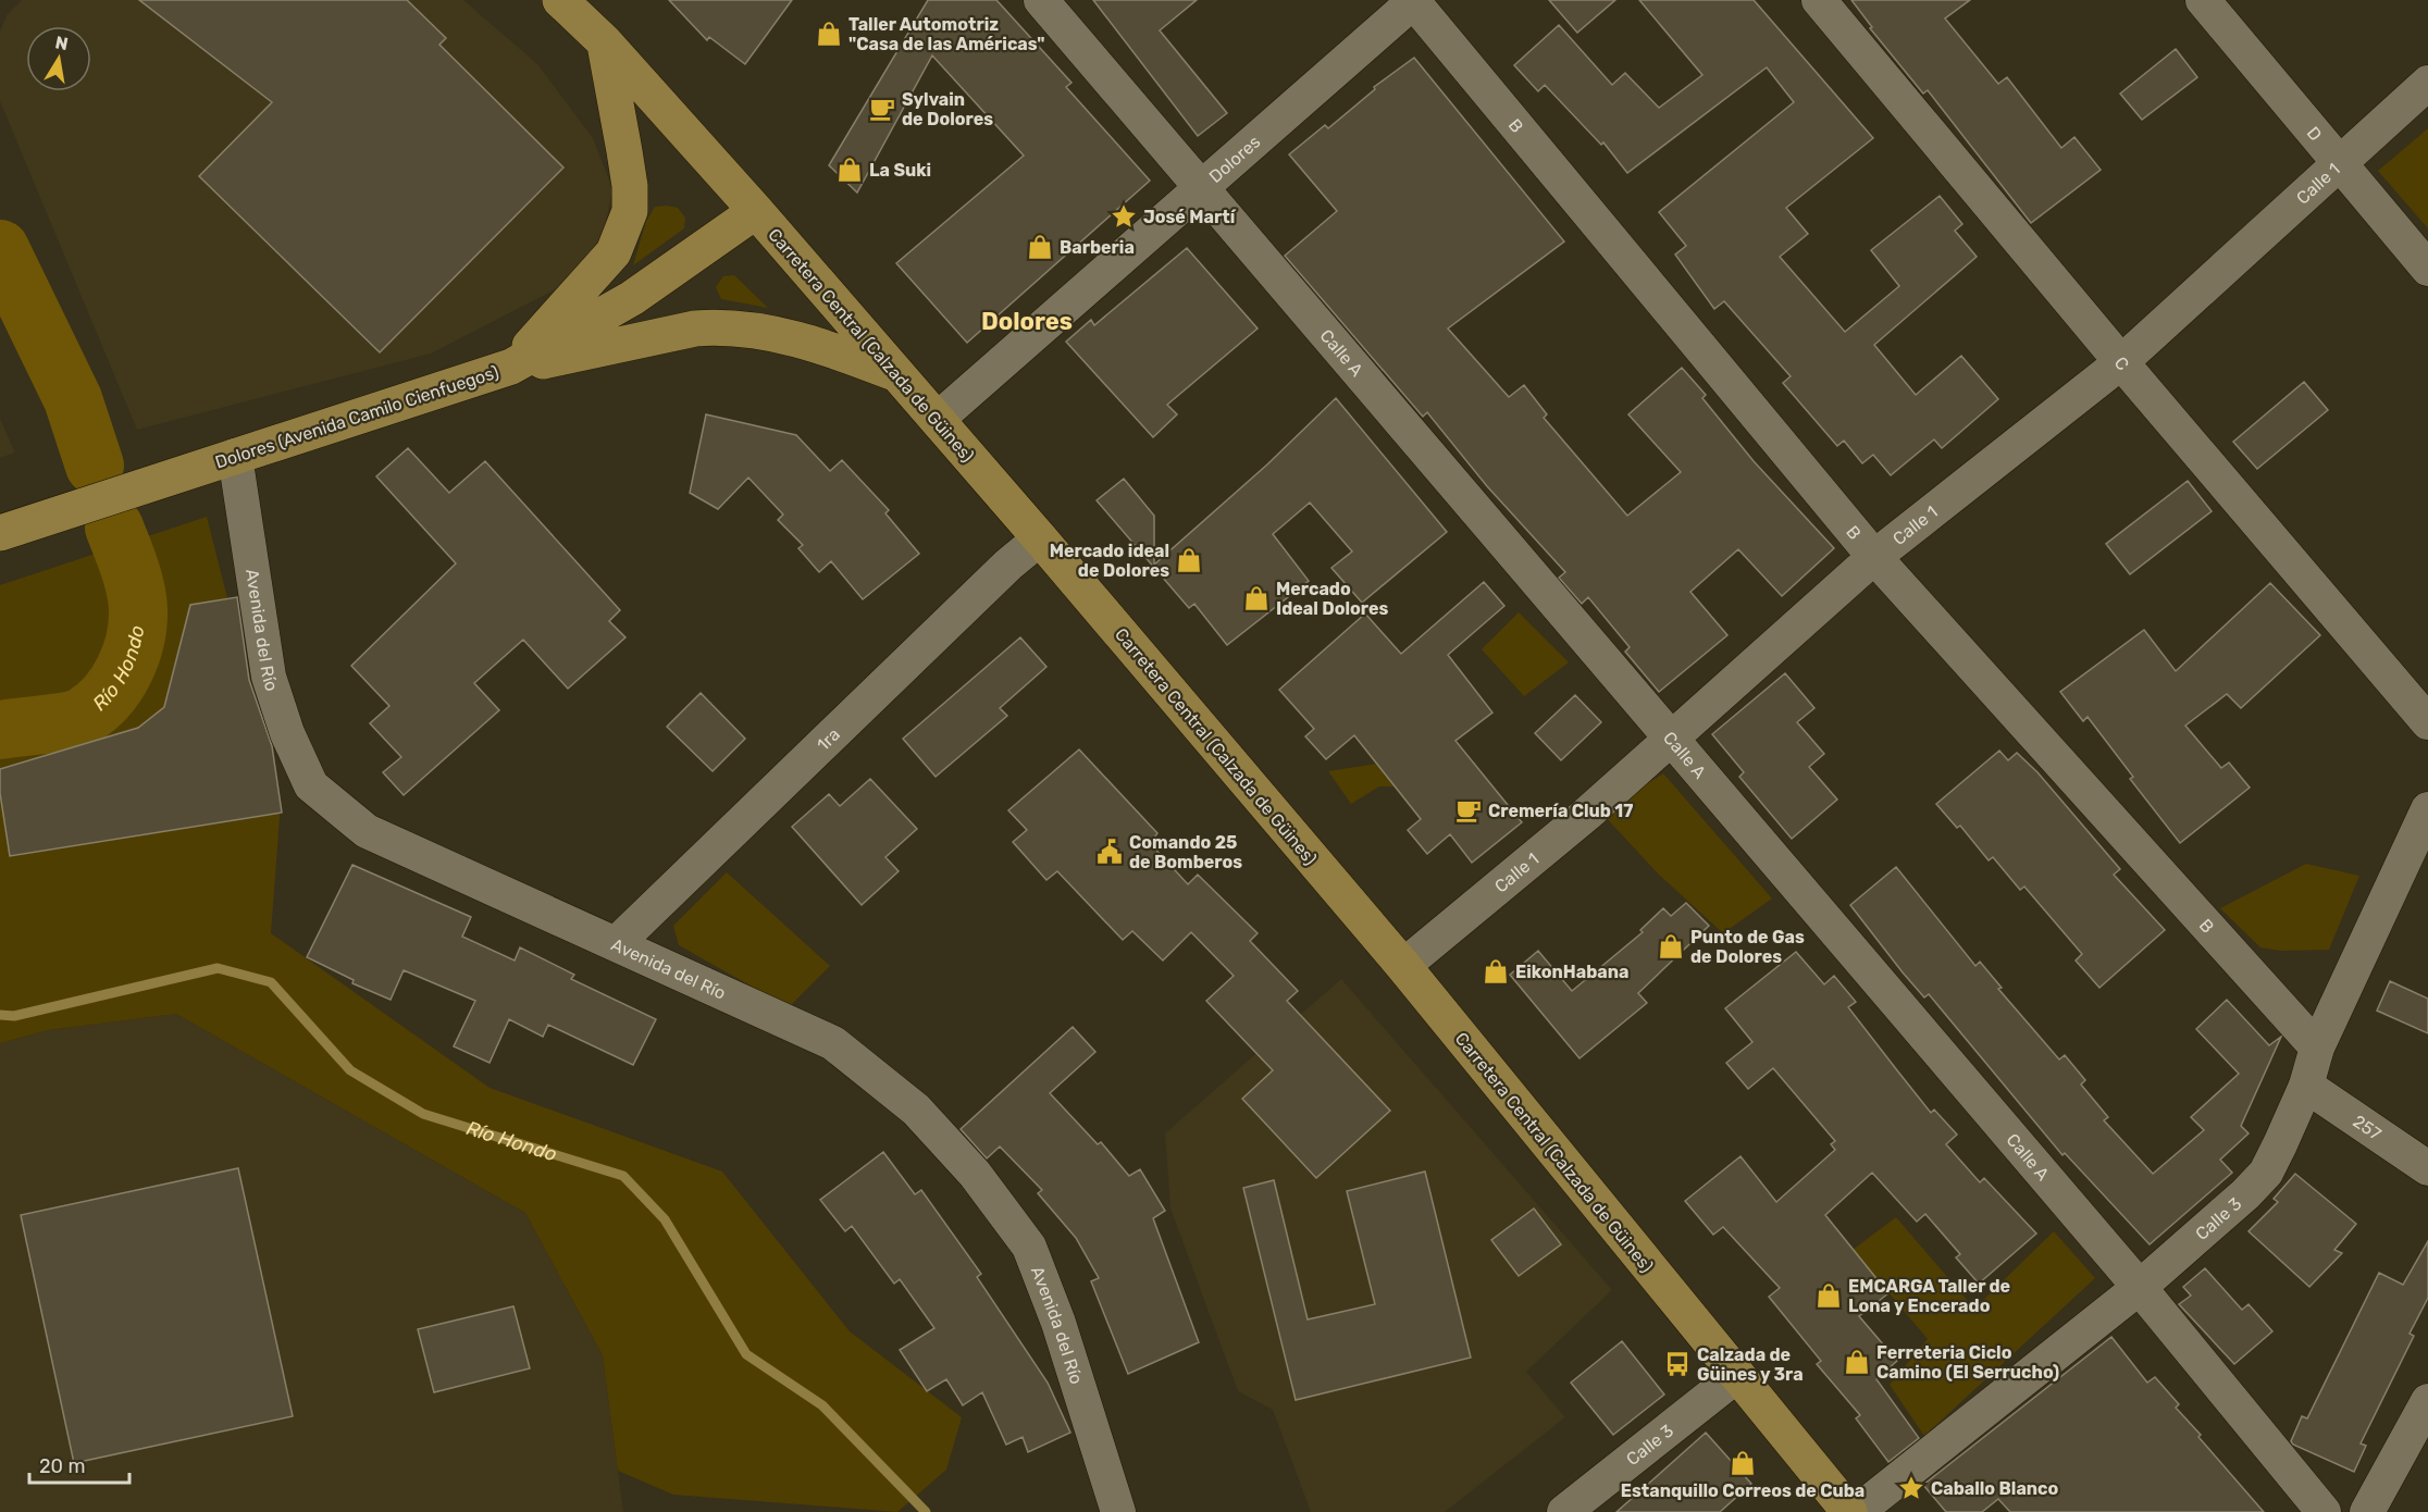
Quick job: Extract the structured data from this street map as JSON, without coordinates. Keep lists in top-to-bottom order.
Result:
{
  "streets": {
    "main road": ["Carretera Central (Calzada de Güines)", "Dolores (Avenida Camilo Cienfuegos)"],
    "street": [
      "B",
      "D",
      "Dolores",
      "Calle 1",
      "Calle A",
      "C",
      "Avenida del Río",
      "1ra",
      "257",
      "Calle 3"
    ]
  },
  "crossings": [
    ["B", "Dolores"],
    ["B", "Calle 1"],
    ["B", "Calle 3"],
    ["D", "Calle 1"],
    ["Dolores", "Carretera Central (Calzada de Güines)"],
    ["Dolores", "Calle A"],
    ["Calle 1", "Carretera Central (Calzada de Güines)"],
    ["Calle 1", "Calle A"],
    ["Calle 1", "C"],
    ["Carretera Central (Calzada de Güines)", "Dolores (Avenida Camilo Cienfuegos)"],
    ["Carretera Central (Calzada de Güines)", "1ra"],
    ["Carretera Central (Calzada de Güines)", "Calle 3"],
    ["Calle A", "Calle 3"],
    ["Dolores (Avenida Camilo Cienfuegos)", "Avenida del Río"],
    ["Avenida del Río", "1ra"],
    ["257", "Calle 3"]
  ],
  "districts": ["Dolores"],
  "water": ["Río Hondo"],
  "places": {
    "shop": [
      "Taller Automotriz \"Casa de las Américas\"",
      "La Suki",
      "Barberia",
      "Mercado ideal de Dolores",
      "Mercado Ideal Dolores",
      "Punto de Gas de Dolores",
      "EikonHabana",
      "EMCARGA Taller de Lona y Encerado",
      "Ferreteria Ciclo Camino (El Serrucho)",
      "Estanquillo Correos de Cuba"
    ],
    "cafe": ["Sylvain de Dolores", "Cremería Club 17"],
    "place": ["José Martí", "Caballo Blanco"],
    "public building": ["Comando 25 de Bomberos"],
    "bus stop": ["Calzada de Güines y 3ra"]
  },
  "scale_bar": "20 m",
  "north": "top"
}
